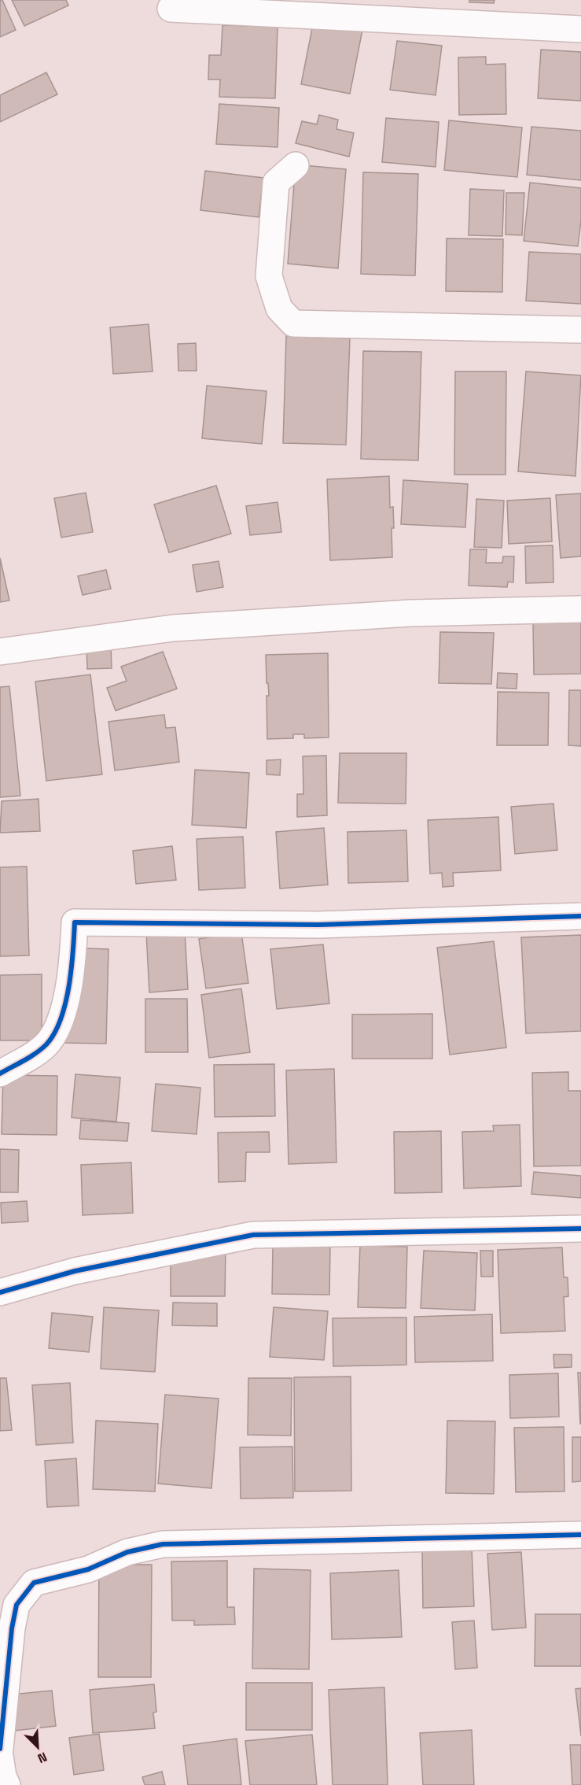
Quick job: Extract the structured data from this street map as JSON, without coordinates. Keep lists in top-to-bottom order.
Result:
{
  "north": "bottom right"
}
